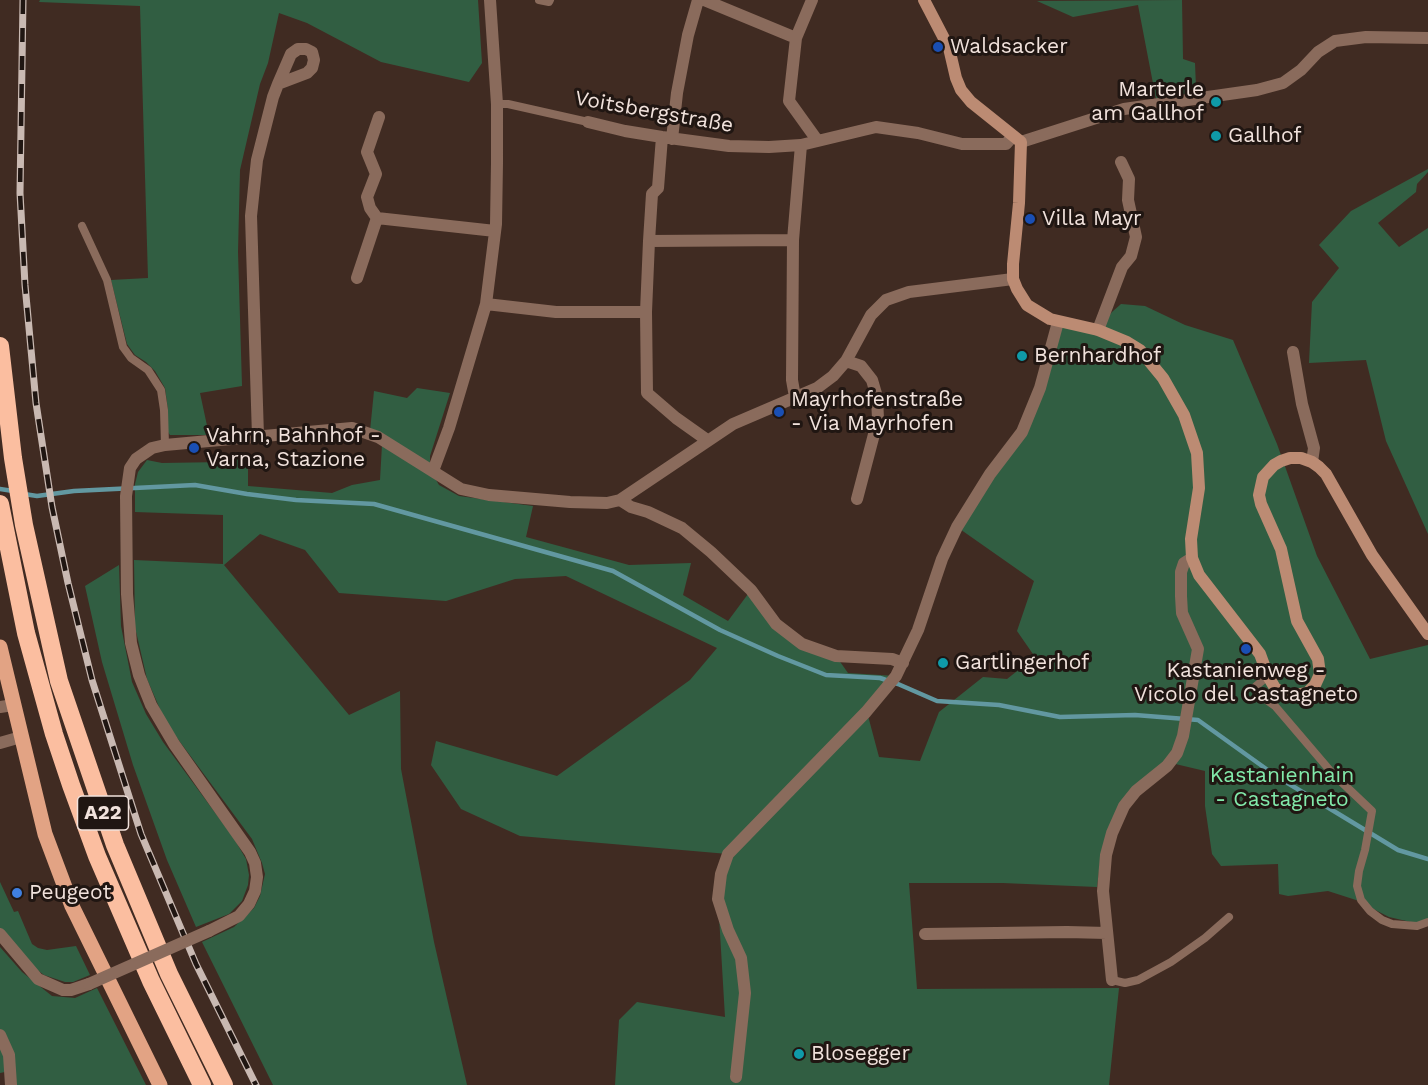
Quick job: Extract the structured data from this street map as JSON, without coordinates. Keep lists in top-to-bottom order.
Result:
{
  "streets": {
    "highway": ["A22"],
    "street": ["Voitsbergstraße"]
  },
  "parks": ["Kastanienhain - Castagneto"],
  "places": [
    "Waldsacker",
    "Marterle am Gallhof",
    "Gallhof",
    "Villa Mayr",
    "Bernhardhof",
    "Mayrhofenstraße - Via Mayrhofen",
    "Vahrn, Bahnhof - Varna, Stazione",
    "Kastanienweg - Vicolo del Castagneto",
    "Gartlingerhof",
    "Peugeot",
    "Blosegger"
  ]
}
